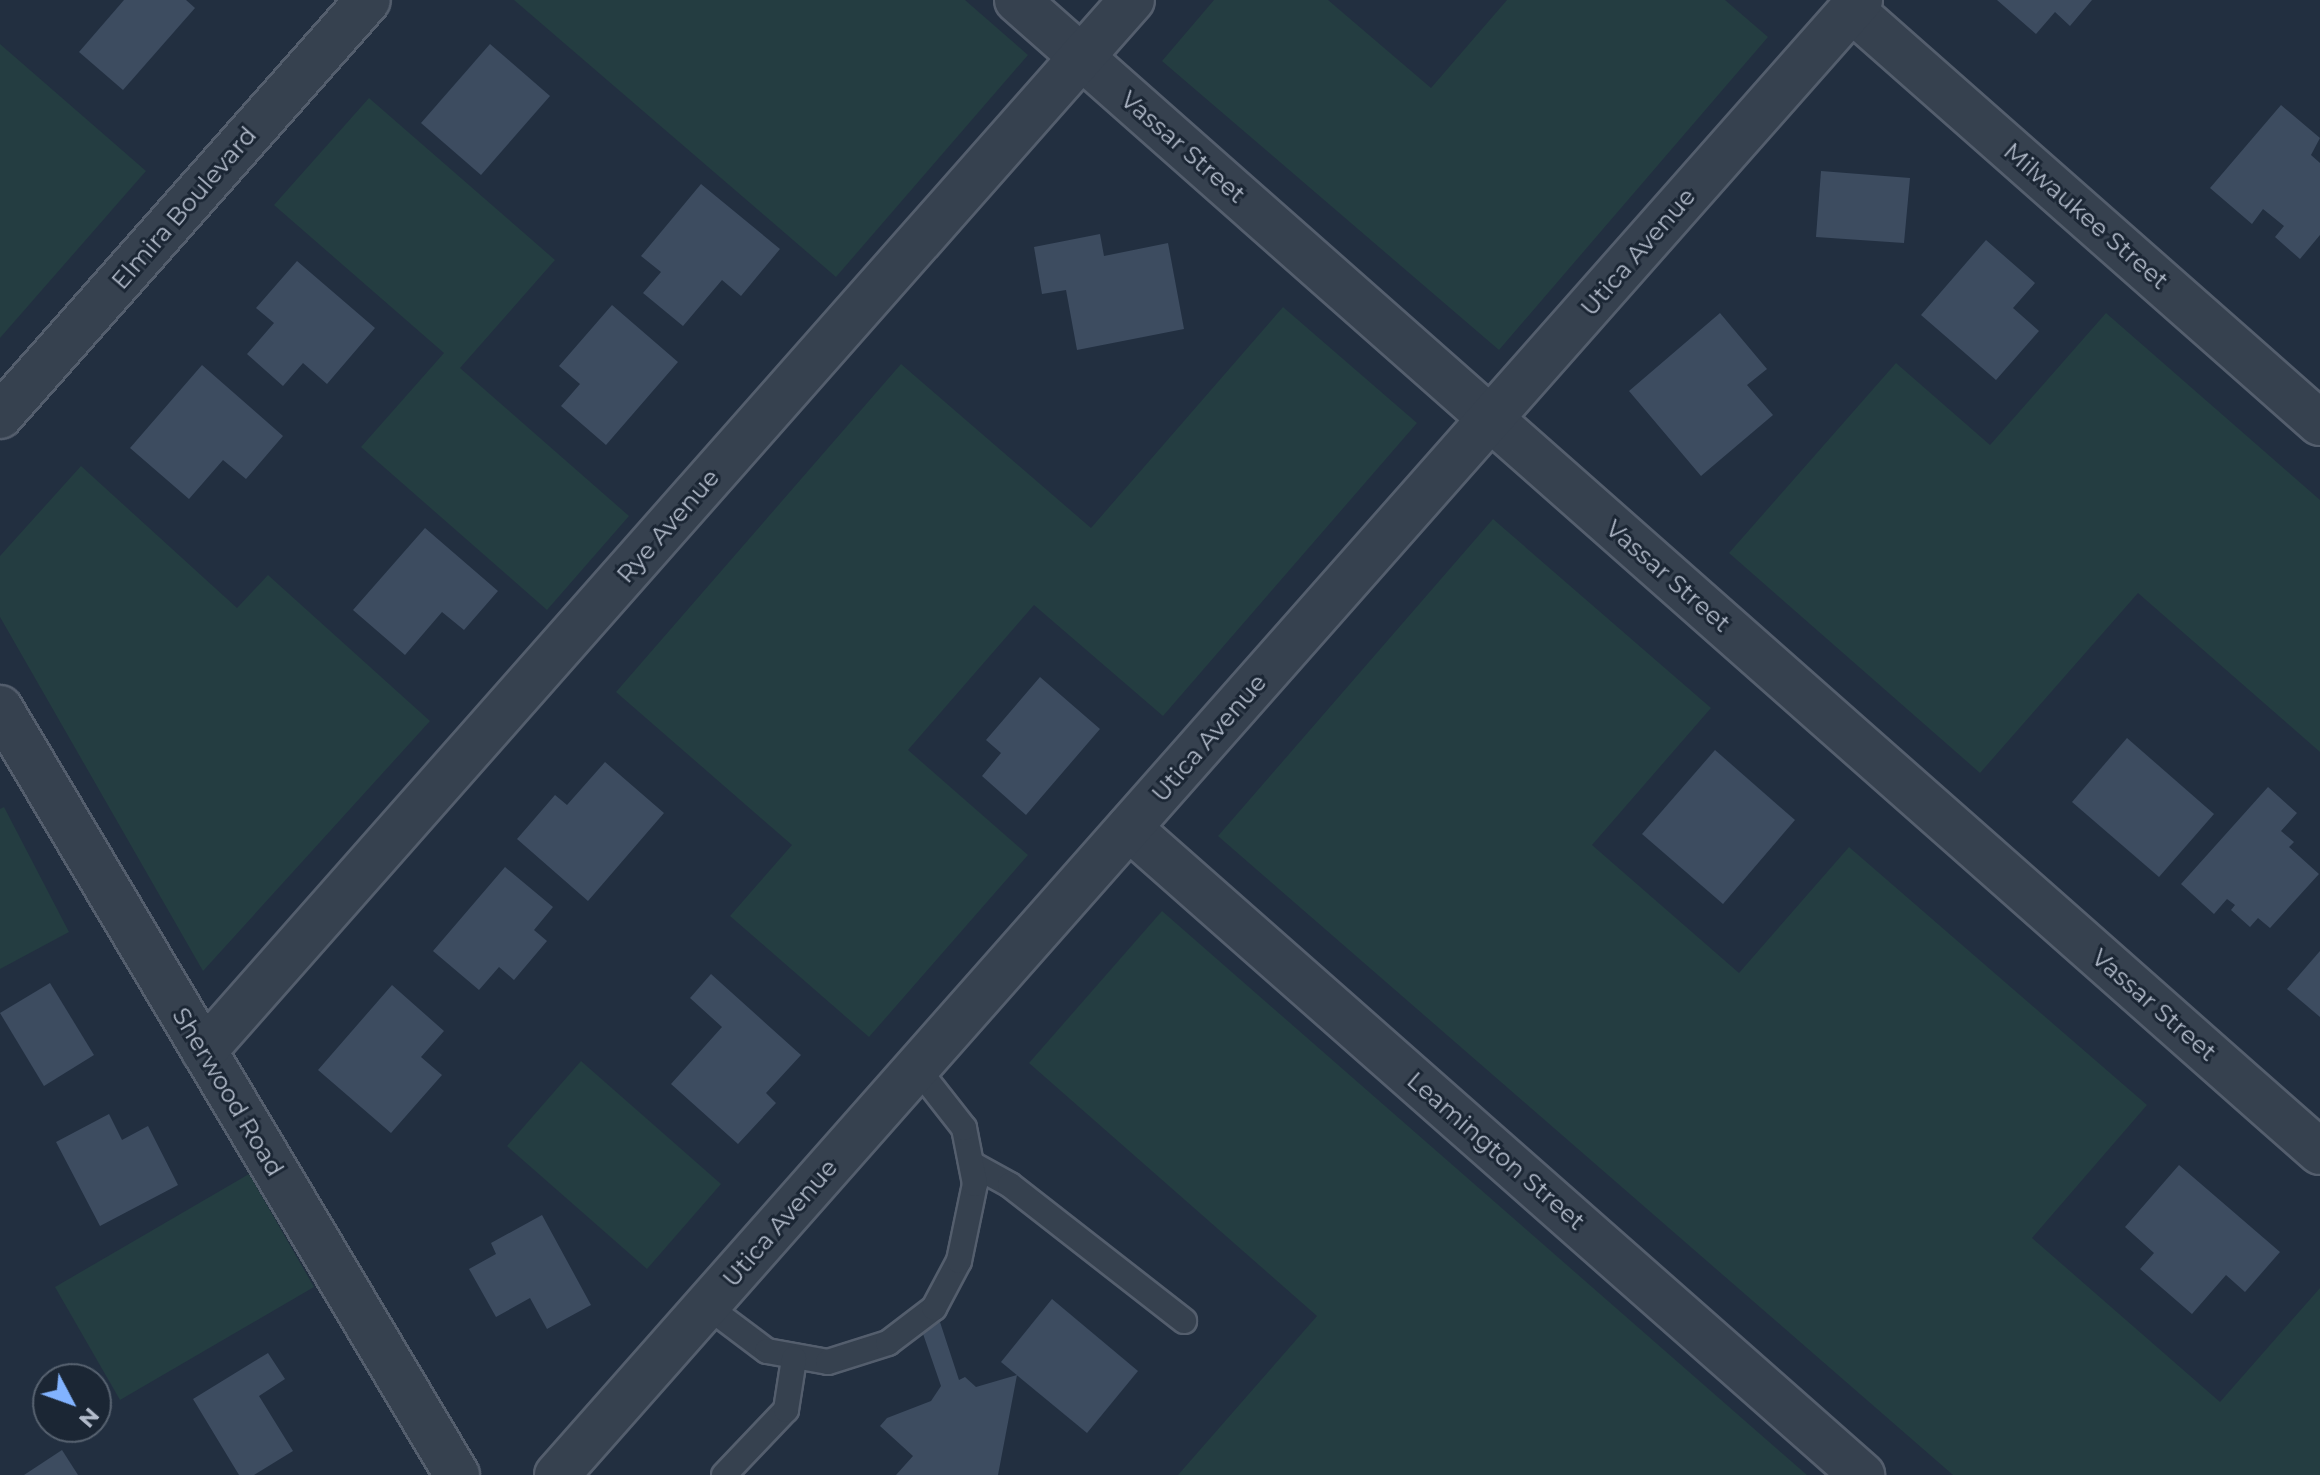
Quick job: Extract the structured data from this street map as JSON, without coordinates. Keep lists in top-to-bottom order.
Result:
{
  "streets": {
    "street": [
      "Vassar Street",
      "Elmira Boulevard",
      "Milwaukee Street",
      "Utica Avenue",
      "Rye Avenue",
      "Sherwood Road",
      "Leamington Street"
    ]
  },
  "crossings": [
    ["Vassar Street", "Utica Avenue"],
    ["Vassar Street", "Rye Avenue"],
    ["Milwaukee Street", "Utica Avenue"],
    ["Utica Avenue", "Leamington Street"],
    ["Rye Avenue", "Sherwood Road"]
  ],
  "north": "bottom right"
}
